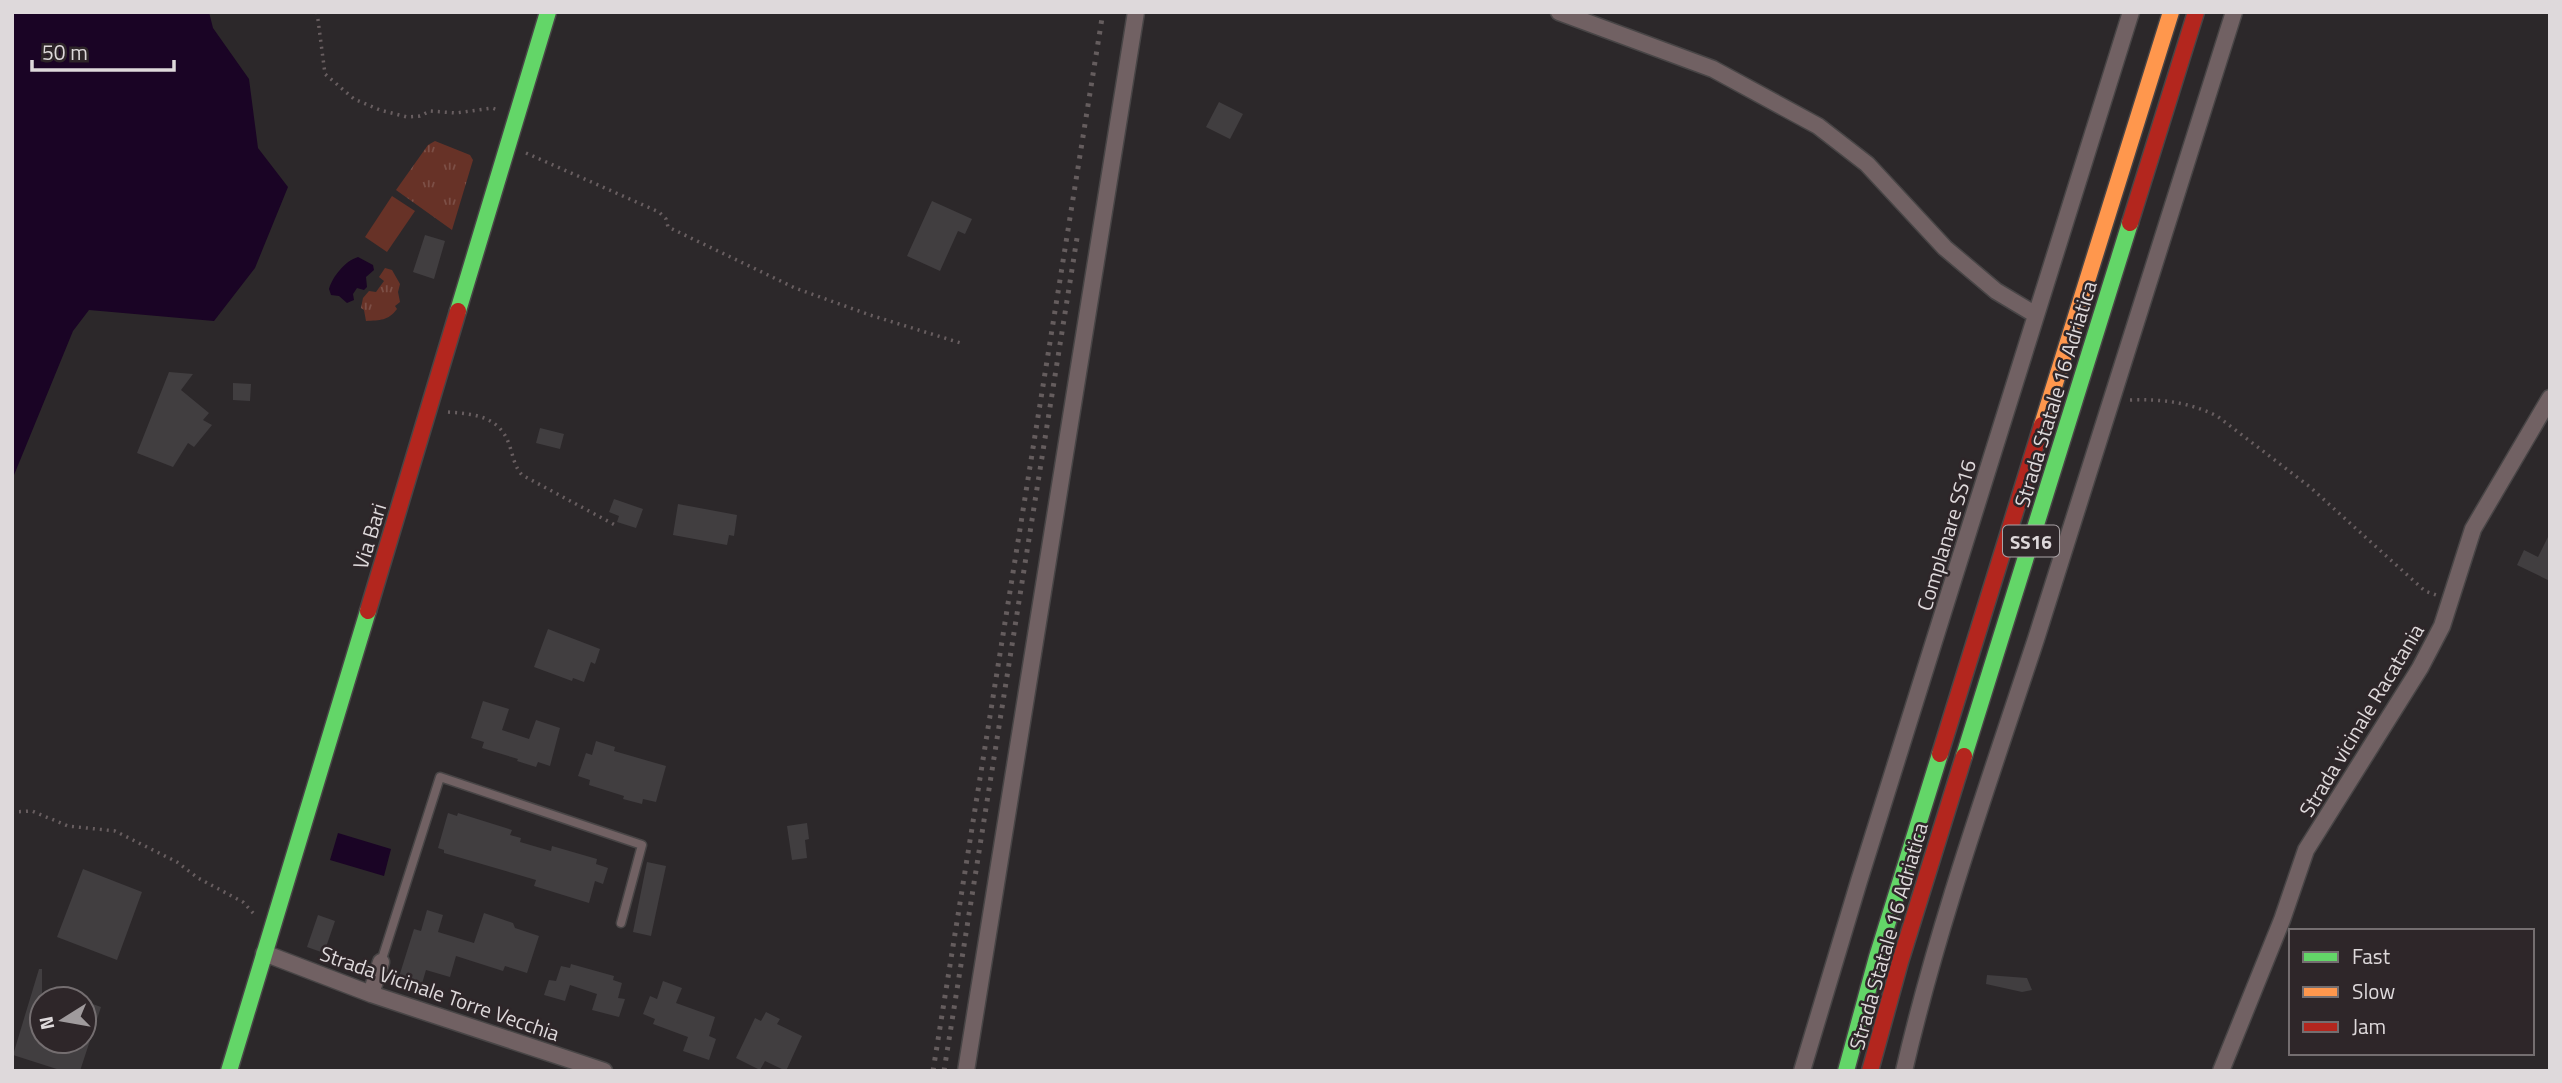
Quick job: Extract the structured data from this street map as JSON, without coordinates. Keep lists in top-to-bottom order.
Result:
{
  "streets": {
    "main road": ["Strada Statale 16 Adriatica", "Via Bari", "SS16"],
    "street": ["Complanare SS16", "Strada vicinale Racatania", "Strada Vicinale Torre Vecchia"]
  },
  "crossings": [
    ["Via Bari", "Strada Vicinale Torre Vecchia"]
  ],
  "legend": ["Fast", "Slow", "Jam"],
  "scale_bar": "50 m",
  "north": "left"
}
